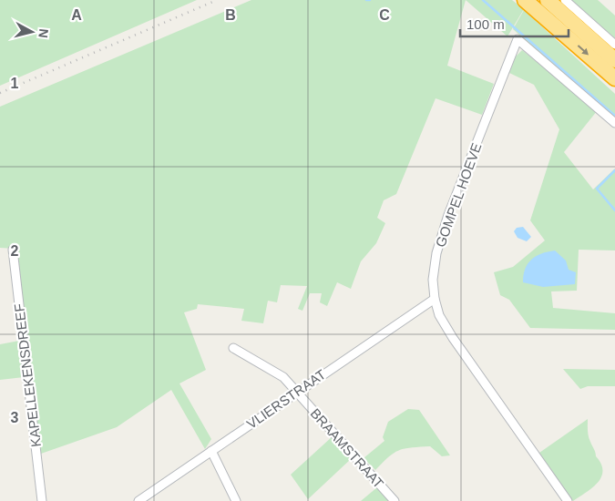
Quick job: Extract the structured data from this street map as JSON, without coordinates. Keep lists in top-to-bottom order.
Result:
{
  "streets": {
    "street": [
      "GOMPEL HOEVE",
      "KAPELLEKENSDREEF",
      "VLIERSTRAAT",
      "BRAAMSTRAAT"
    ]
  },
  "crossings": [
    ["GOMPEL HOEVE", "VLIERSTRAAT"],
    ["VLIERSTRAAT", "BRAAMSTRAAT"]
  ],
  "scale_bar": "100 m",
  "north": "right",
  "grid": {
    "columns": ["A", "B", "C"],
    "rows": ["1", "2", "3"]
  }
}
